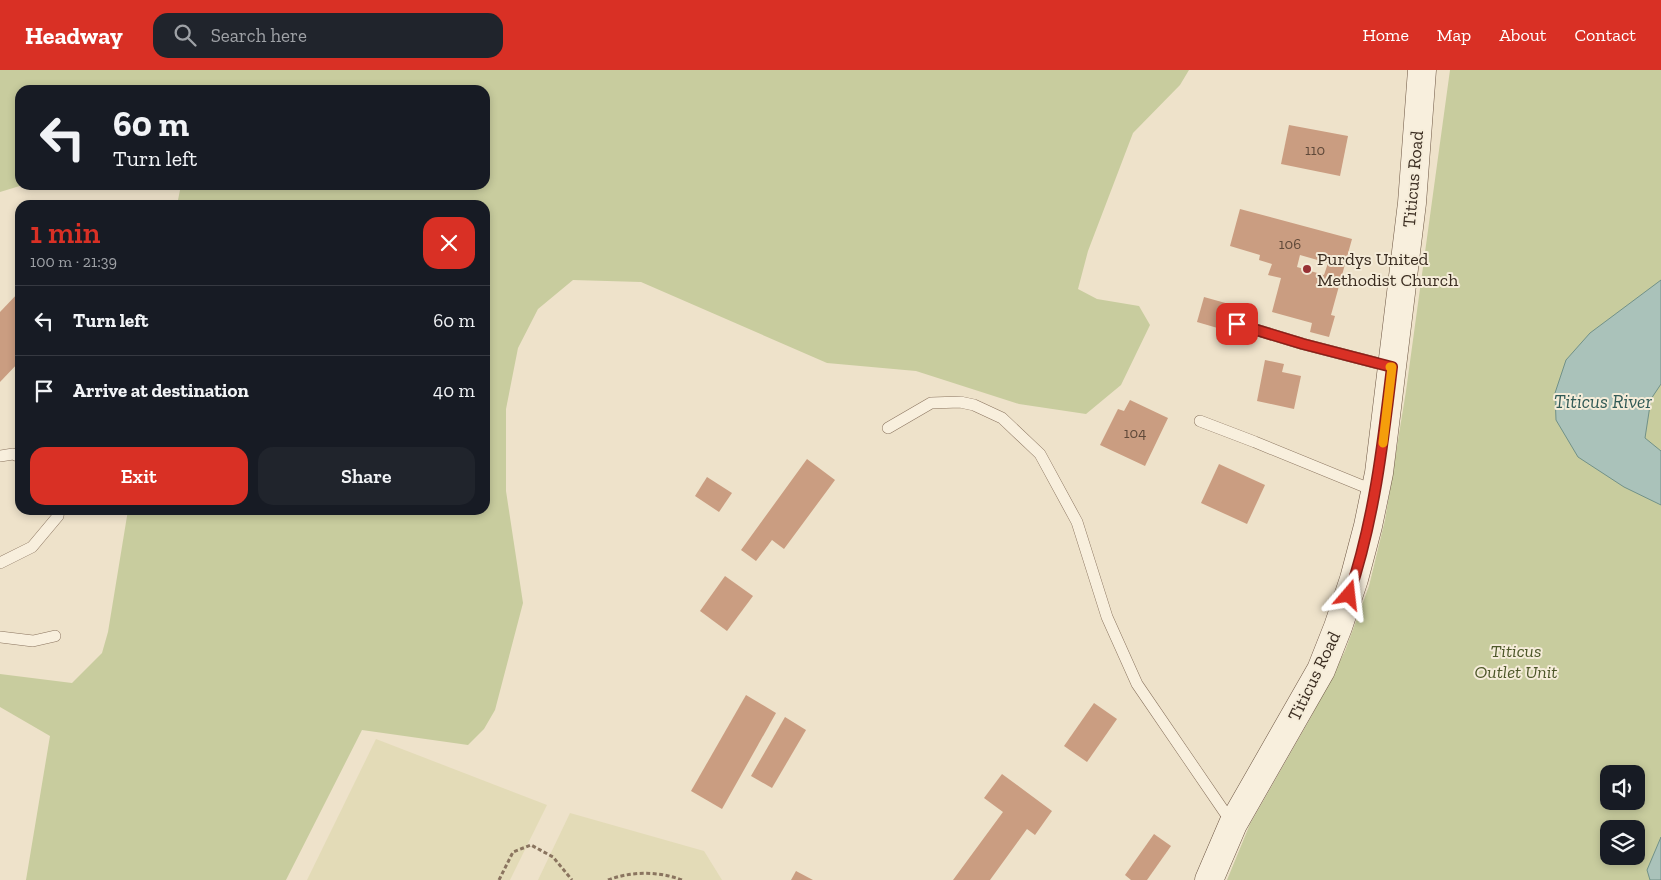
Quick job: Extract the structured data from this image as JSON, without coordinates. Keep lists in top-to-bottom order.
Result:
{
  "streets": {
    "main road": ["Titicus Road"]
  },
  "water": ["Titicus River"],
  "parks": ["Titicus Outlet Unit"],
  "places": ["Purdys United Methodist Church"],
  "house_numbers": ["110", "106", "104"],
  "page": {
    "header": "Headway",
    "search": "Search here",
    "nav": [
      "Home",
      "Map",
      "About",
      "Contact"
    ],
    "turn": ["60 m", "Turn left"],
    "heading": ["1 min", "100 m · 21:39"],
    "list": [
      {
        "name": "Turn left",
        "value": "60 m"
      },
      {
        "name": "Arrive at destination",
        "value": "40 m"
      }
    ],
    "buttons": ["Exit", "Share"]
  }
}
